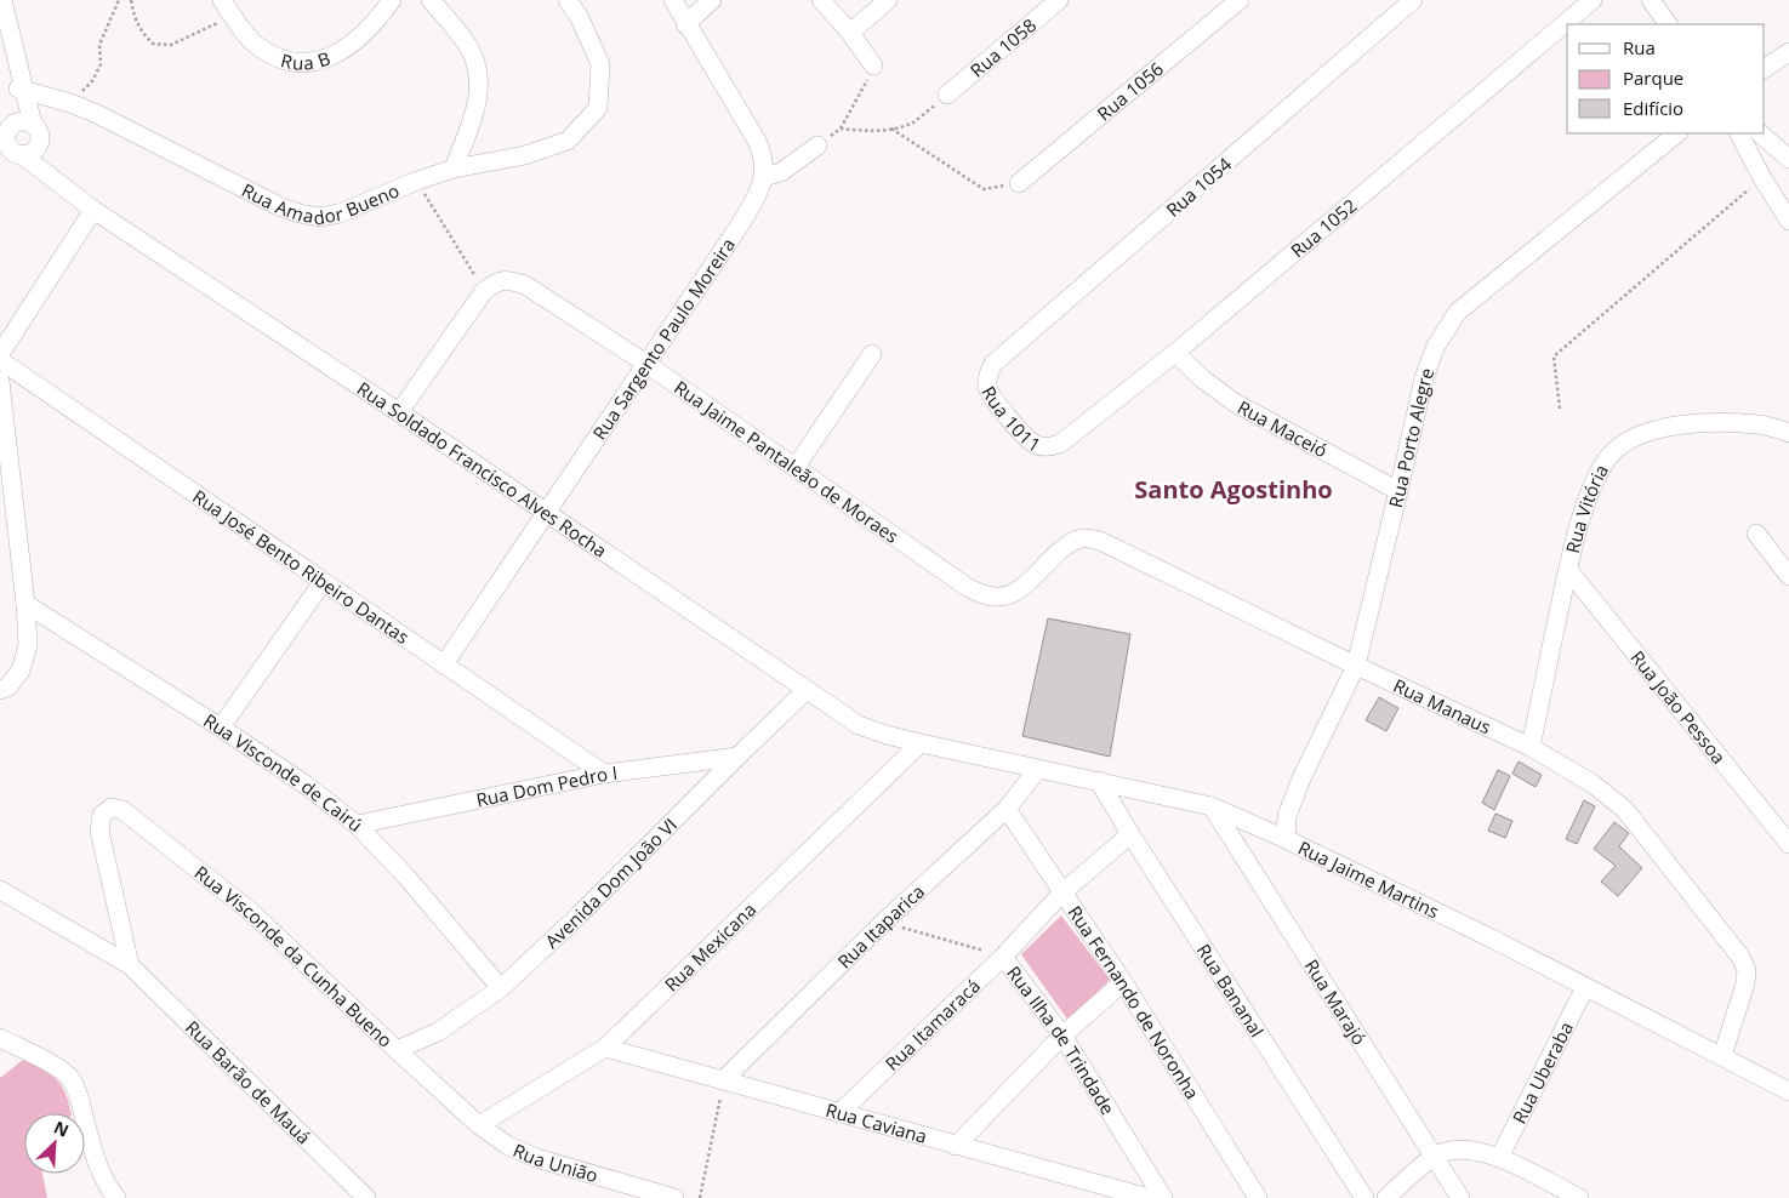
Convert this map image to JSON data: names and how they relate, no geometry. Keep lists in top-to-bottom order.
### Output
{
  "streets": {
    "street": [
      "Rua 1058",
      "Rua B",
      "Rua 1056",
      "Rua Amador Bueno",
      "Rua 1054",
      "Rua 1052",
      "Rua Sargento Paulo Moreira",
      "Rua 1011",
      "Rua Maceió",
      "Rua Porto Alegre",
      "Rua Jaime Pantaleão de Moraes",
      "Rua Soldado Francisco Alves Rocha",
      "Rua Vitória",
      "Rua José Bento Ribeiro Dantas",
      "Rua Manaus",
      "Rua João Pessoa",
      "Rua Visconde de Cairú",
      "Rua Dom Pedro I",
      "Rua Jaime Martins",
      "Avenida Dom João VI",
      "Rua Itaparica",
      "Rua Mexicana",
      "Rua Visconde da Cunha Bueno",
      "Rua Bananal",
      "Rua Fernando de Noronha",
      "Rua Marajó",
      "Rua Itamaracá",
      "Rua Ilha de Trindade",
      "Rua Uberaba",
      "Rua Barão de Mauá",
      "Rua Caviana",
      "Rua União"
    ]
  },
  "crossings": [
    ["Rua 1054", "Rua 1011"],
    ["Rua 1052", "Rua 1011"],
    ["Rua 1052", "Rua Maceió"],
    ["Rua Sargento Paulo Moreira", "Rua Jaime Pantaleão de Moraes"],
    ["Rua Sargento Paulo Moreira", "Rua Soldado Francisco Alves Rocha"],
    ["Rua Sargento Paulo Moreira", "Rua José Bento Ribeiro Dantas"],
    ["Rua Maceió", "Rua Porto Alegre"],
    ["Rua Porto Alegre", "Rua Manaus"],
    ["Rua Porto Alegre", "Rua Jaime Martins"],
    ["Rua Jaime Pantaleão de Moraes", "Rua Manaus"],
    ["Rua Soldado Francisco Alves Rocha", "Rua Jaime Martins"],
    ["Rua Soldado Francisco Alves Rocha", "Avenida Dom João VI"],
    ["Rua Soldado Francisco Alves Rocha", "Rua Mexicana"],
    ["Rua Vitória", "Rua Manaus"],
    ["Rua Vitória", "Rua João Pessoa"],
    ["Rua José Bento Ribeiro Dantas", "Rua Dom Pedro I"],
    ["Rua Manaus", "Rua Jaime Martins"],
    ["Rua Visconde de Cairú", "Rua Dom Pedro I"],
    ["Rua Visconde de Cairú", "Avenida Dom João VI"],
    ["Rua Dom Pedro I", "Avenida Dom João VI"],
    ["Rua Jaime Martins", "Rua Itaparica"],
    ["Rua Jaime Martins", "Rua Mexicana"],
    ["Rua Jaime Martins", "Rua Bananal"],
    ["Rua Jaime Martins", "Rua Marajó"],
    ["Rua Jaime Martins", "Rua Uberaba"],
    ["Avenida Dom João VI", "Rua Visconde da Cunha Bueno"],
    ["Rua Itaparica", "Rua Fernando de Noronha"],
    ["Rua Itaparica", "Rua Ilha de Trindade"],
    ["Rua Itaparica", "Rua Caviana"],
    ["Rua Mexicana", "Rua Visconde da Cunha Bueno"],
    ["Rua Mexicana", "Rua Caviana"],
    ["Rua Mexicana", "Rua União"],
    ["Rua Visconde da Cunha Bueno", "Rua Barão de Mauá"],
    ["Rua Visconde da Cunha Bueno", "Rua União"],
    ["Rua Bananal", "Rua Itamaracá"],
    ["Rua Fernando de Noronha", "Rua Itamaracá"],
    ["Rua Itamaracá", "Rua Ilha de Trindade"],
    ["Rua Itamaracá", "Rua Caviana"]
  ],
  "districts": ["Santo Agostinho"],
  "legend": ["Rua", "Parque", "Edifício"],
  "north": "top right"
}
